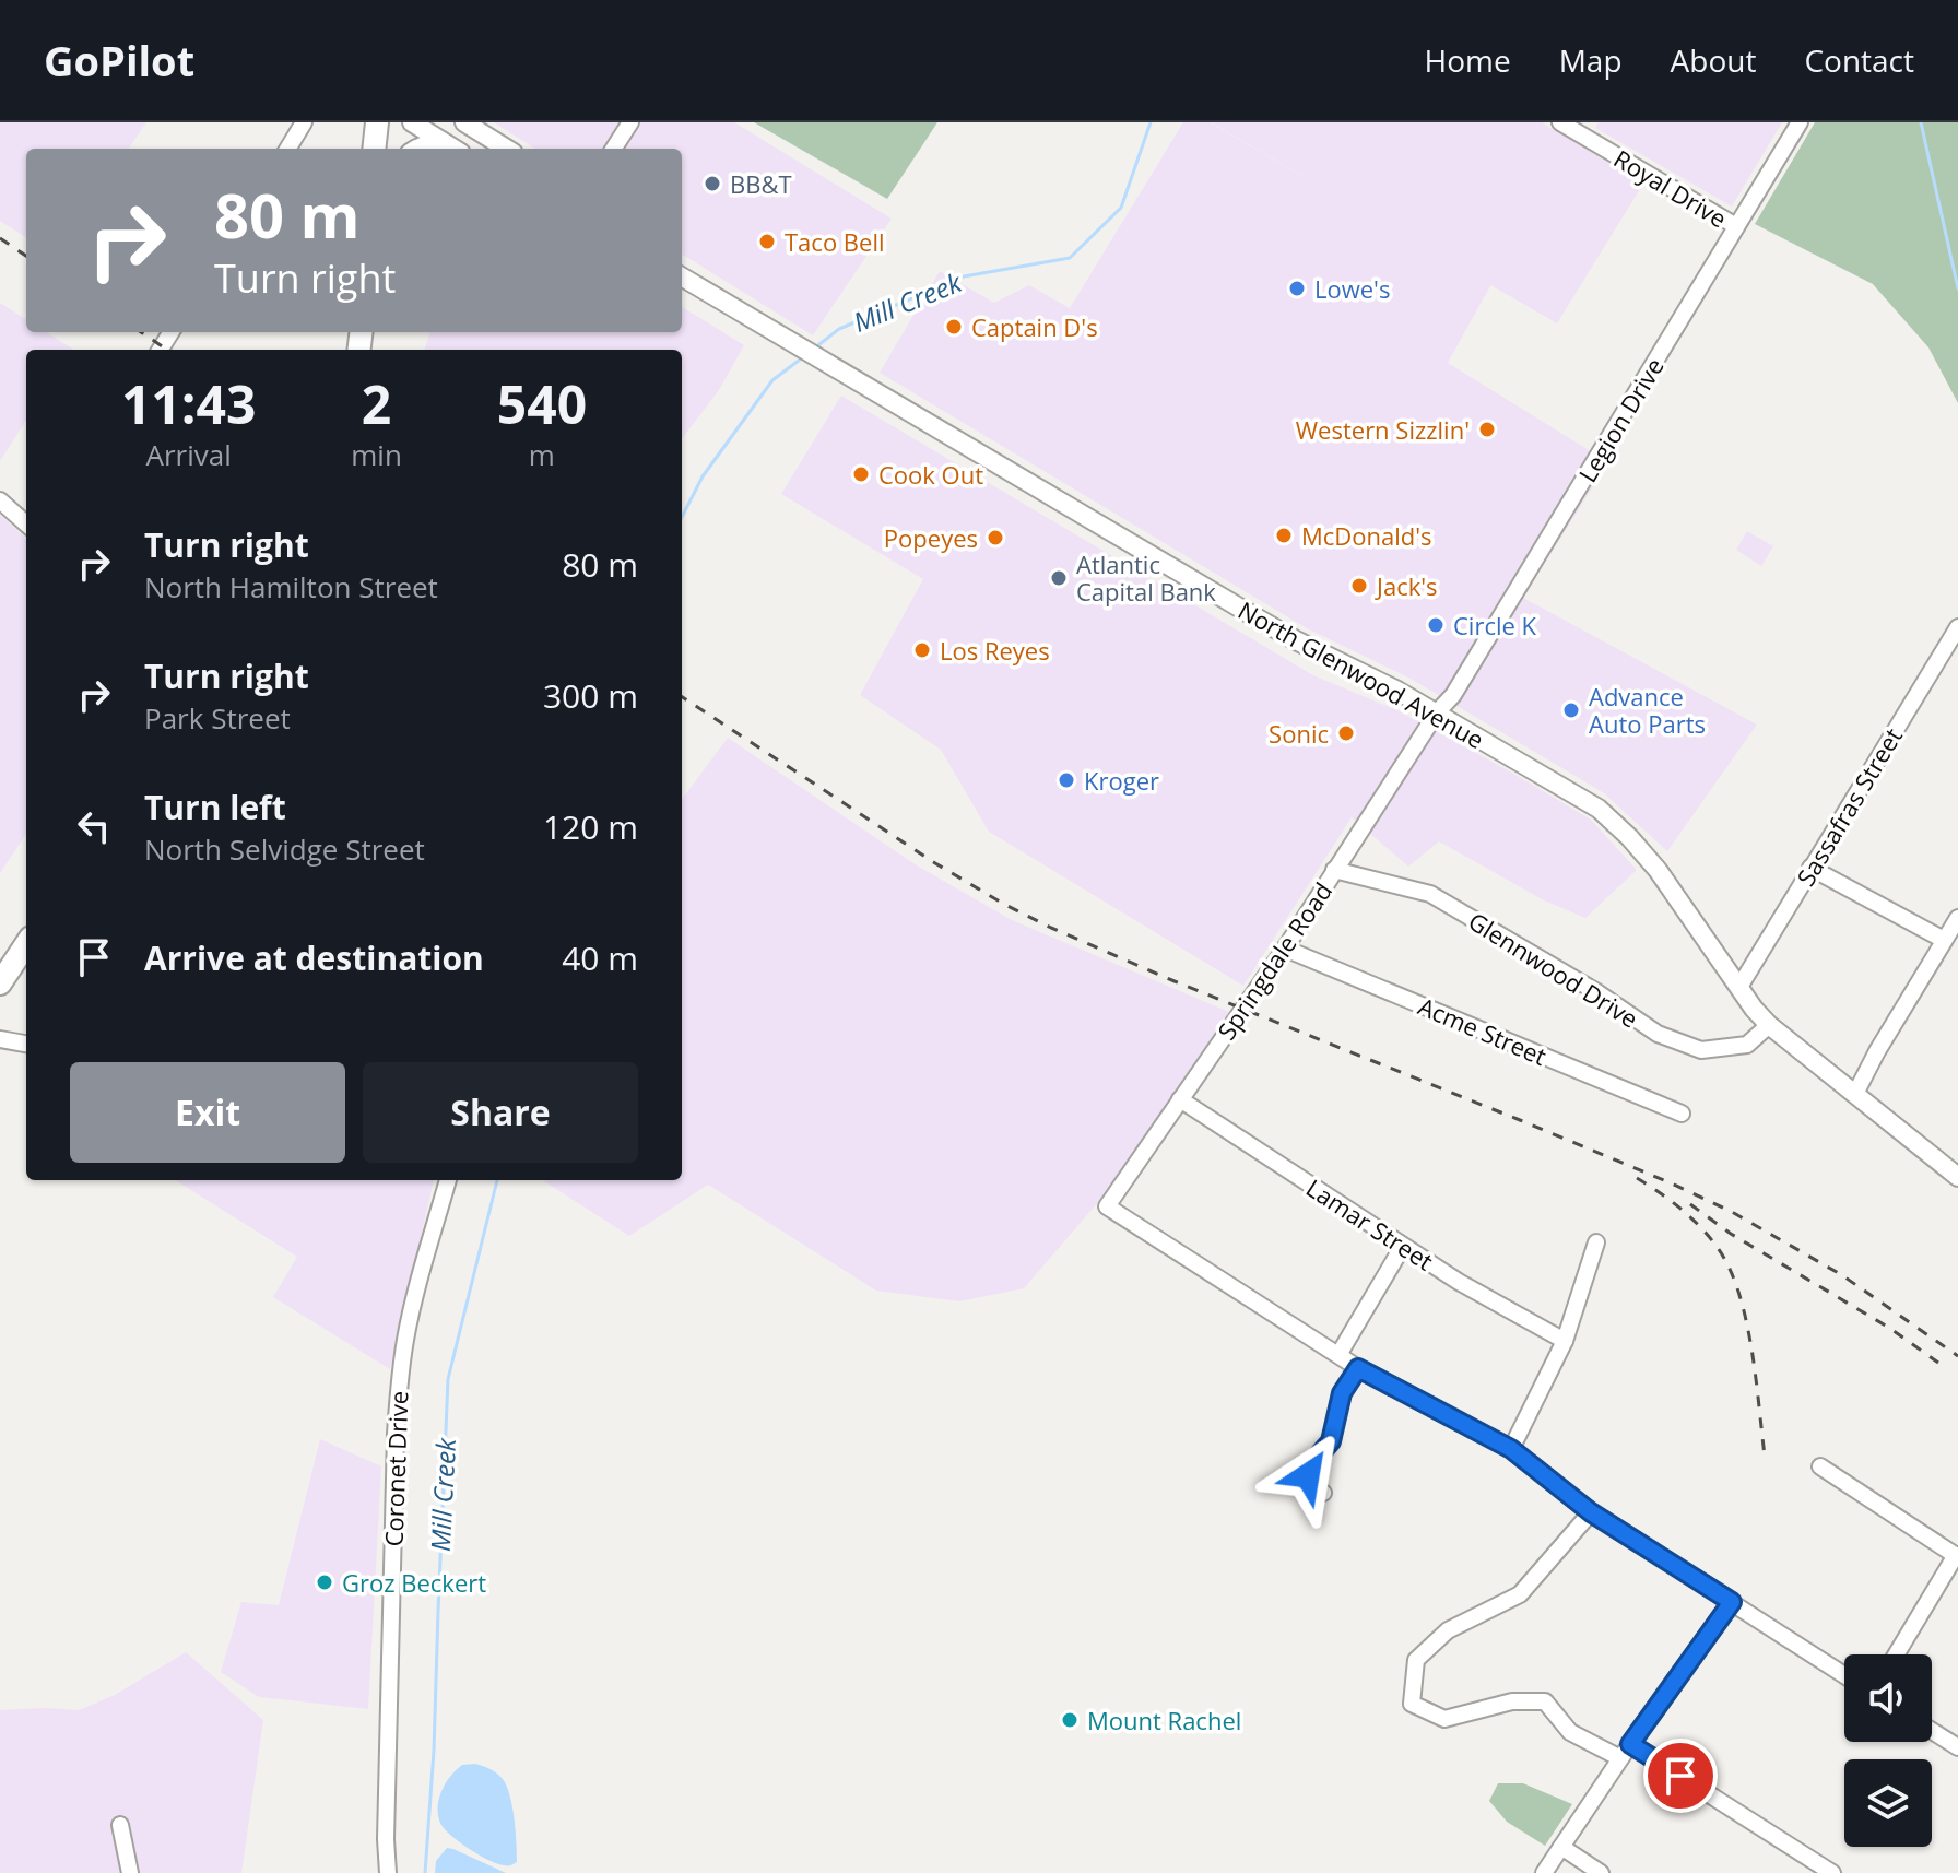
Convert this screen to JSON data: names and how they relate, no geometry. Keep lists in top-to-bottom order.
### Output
{
  "streets": {
    "main road": ["North Glenwood Avenue"],
    "street": [
      "Royal Drive",
      "Legion Drive",
      "Sassafras Street",
      "Springdale Road",
      "Glennwood Drive",
      "Acme Street",
      "Lamar Street",
      "Coronet Drive"
    ]
  },
  "crossings": [
    ["Royal Drive", "Legion Drive"],
    ["Legion Drive", "North Glenwood Avenue"],
    ["Legion Drive", "Springdale Road"],
    ["North Glenwood Avenue", "Sassafras Street"],
    ["North Glenwood Avenue", "Springdale Road"],
    ["North Glenwood Avenue", "Glennwood Drive"],
    ["Springdale Road", "Glennwood Drive"],
    ["Springdale Road", "Acme Street"],
    ["Springdale Road", "Lamar Street"]
  ],
  "water": ["Mill Creek"],
  "places": [
    "BB&T",
    "Taco Bell",
    "Lowe's",
    "Captain D's",
    "Western Sizzlin'",
    "Cook Out",
    "McDonald's",
    "Popeyes",
    "Atlantic Capital Bank",
    "Jack's",
    "Circle K",
    "Los Reyes",
    "Advance Auto Parts",
    "Sonic",
    "Kroger",
    "Groz Beckert",
    "Mount Rachel"
  ],
  "page": {
    "header": "GoPilot",
    "nav": [
      "Home",
      "Map",
      "About",
      "Contact"
    ],
    "turn": ["80 m", "Turn right"],
    "eta": [
      "11:43",
      "Arrival",
      "2",
      "min",
      "540",
      "m"
    ],
    "list": [
      {
        "name": "Turn right",
        "note": "North Hamilton Street",
        "value": "80 m"
      },
      {
        "name": "Turn right",
        "note": "Park Street",
        "value": "300 m"
      },
      {
        "name": "Turn left",
        "note": "North Selvidge Street",
        "value": "120 m"
      },
      {
        "name": "Arrive at destination",
        "value": "40 m"
      }
    ],
    "buttons": ["Exit", "Share"]
  }
}
